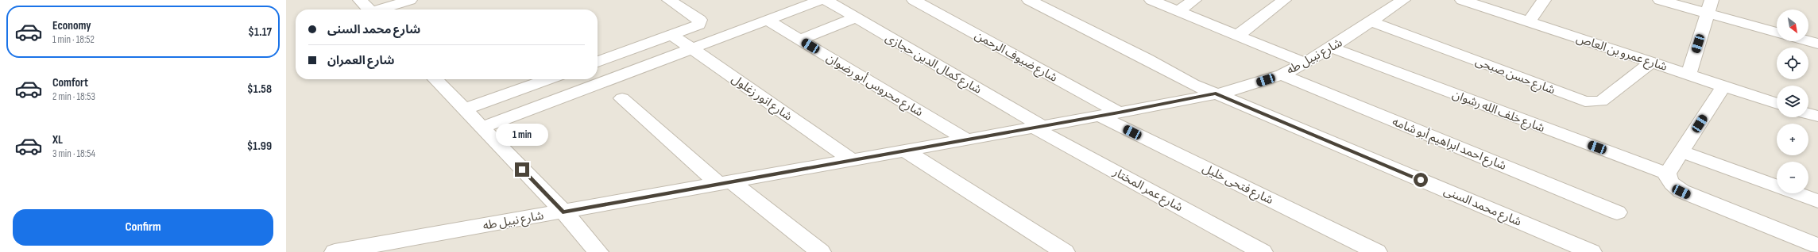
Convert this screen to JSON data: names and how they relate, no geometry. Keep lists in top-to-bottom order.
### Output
{
  "streets": {
    "street": [
      "شارع عمرو بن العاص",
      "شارع ضيوف الرحمن",
      "شارع نبيل طه",
      "شارع كمال الدين حجازى",
      "شارع حسن صبحى",
      "شارع محروس أبو رضوان",
      "شارع انور زغلول",
      "شارع خلف الله رشوان",
      "شارع احمد ابراهيم أبو شامه",
      "شارع فتحى خليل",
      "شارع عمر المختار",
      "شارع محمد السنى"
    ]
  },
  "crossings": [
    ["شارع عمرو بن العاص", "شارع حسن صبحى"],
    ["شارع ضيوف الرحمن", "شارع نبيل طه"],
    ["شارع نبيل طه", "شارع كمال الدين حجازى"],
    ["شارع نبيل طه", "شارع حسن صبحى"],
    ["شارع نبيل طه", "شارع محروس أبو رضوان"],
    ["شارع نبيل طه", "شارع انور زغلول"],
    ["شارع نبيل طه", "شارع خلف الله رشوان"],
    ["شارع نبيل طه", "شارع احمد ابراهيم أبو شامه"],
    ["شارع نبيل طه", "شارع فتحى خليل"],
    ["شارع نبيل طه", "شارع عمر المختار"],
    ["شارع نبيل طه", "شارع محمد السنى"],
    ["شارع كمال الدين حجازى", "شارع عمر المختار"]
  ],
  "north": "bottom right",
  "page": {
    "list": [
      {
        "name": "Economy",
        "note": "1 min · 18:52",
        "value": "$1.17"
      },
      {
        "name": "Comfort",
        "note": "2 min · 18:53",
        "value": "$1.58"
      },
      {
        "name": "XL",
        "note": "3 min · 18:54",
        "value": "$1.99"
      }
    ],
    "map_buttons": ["+", "−"],
    "banner": ["شارع محمد السنى", "شارع العمران"],
    "bubble": "1 min",
    "buttons": "Confirm"
  }
}
